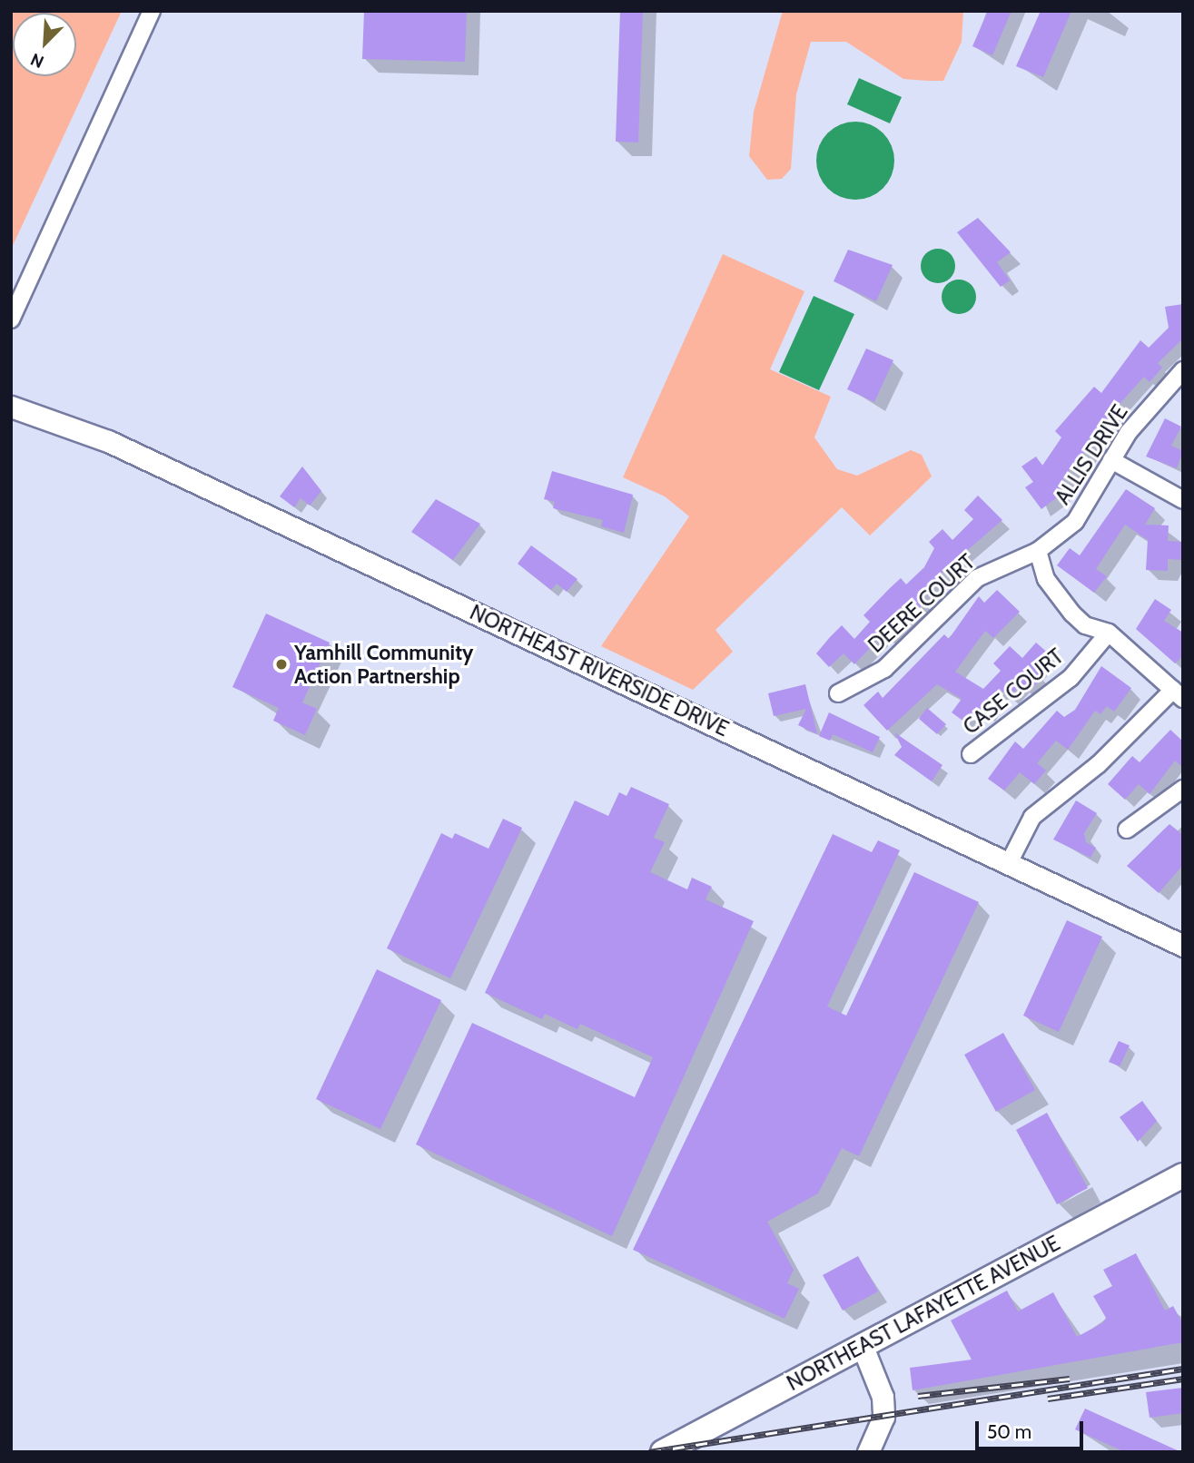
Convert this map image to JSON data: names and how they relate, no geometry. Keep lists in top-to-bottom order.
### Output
{
  "streets": {
    "main road": ["NORTHEAST LAFAYETTE AVENUE"],
    "street": [
      "ALLIS DRIVE",
      "DEERE COURT",
      "NORTHEAST RIVERSIDE DRIVE",
      "CASE COURT"
    ]
  },
  "crossings": [
    ["ALLIS DRIVE", "DEERE COURT"]
  ],
  "places": ["Yamhill Community Action Partnership"],
  "scale_bar": "50 m",
  "north": "bottom left"
}
